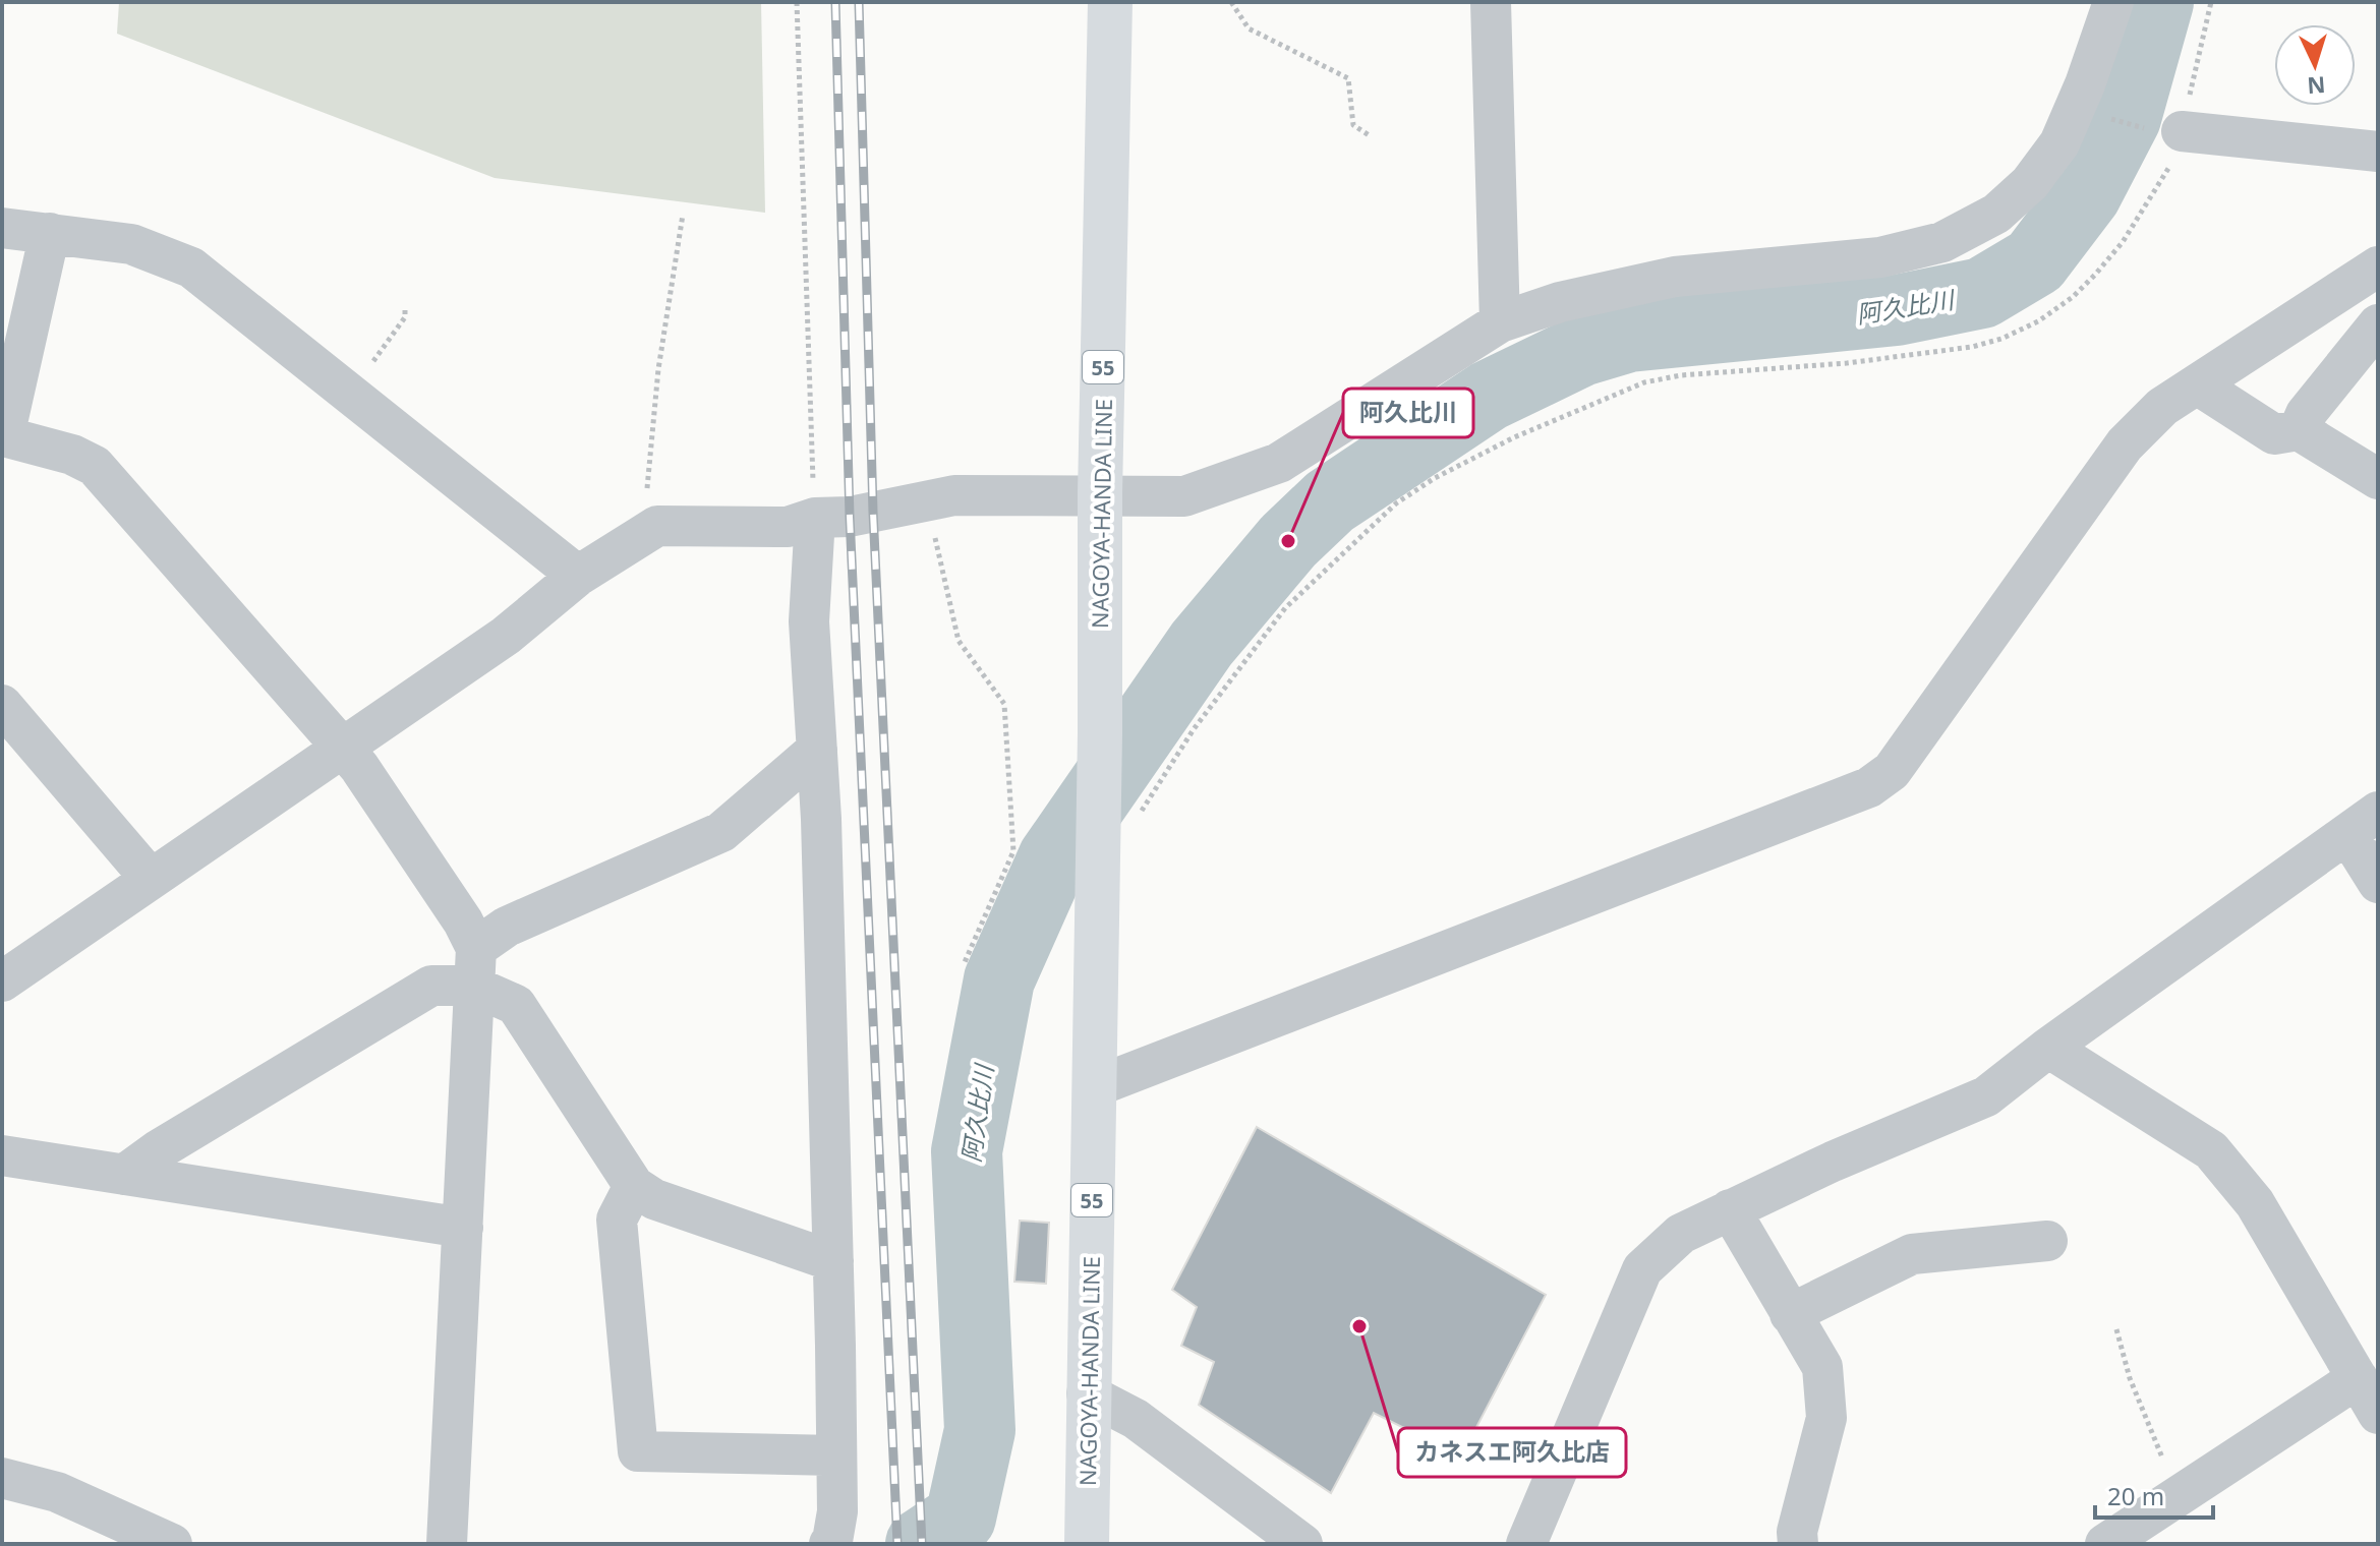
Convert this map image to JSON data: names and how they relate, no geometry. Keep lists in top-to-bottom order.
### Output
{
  "streets": {
    "main road": ["55", "NAGOYA-HANDA LINE"]
  },
  "water": ["阿久比川"],
  "places": ["阿久比川", "カネスエ阿久比店"],
  "scale_bar": "20 m",
  "north": "bottom"
}
